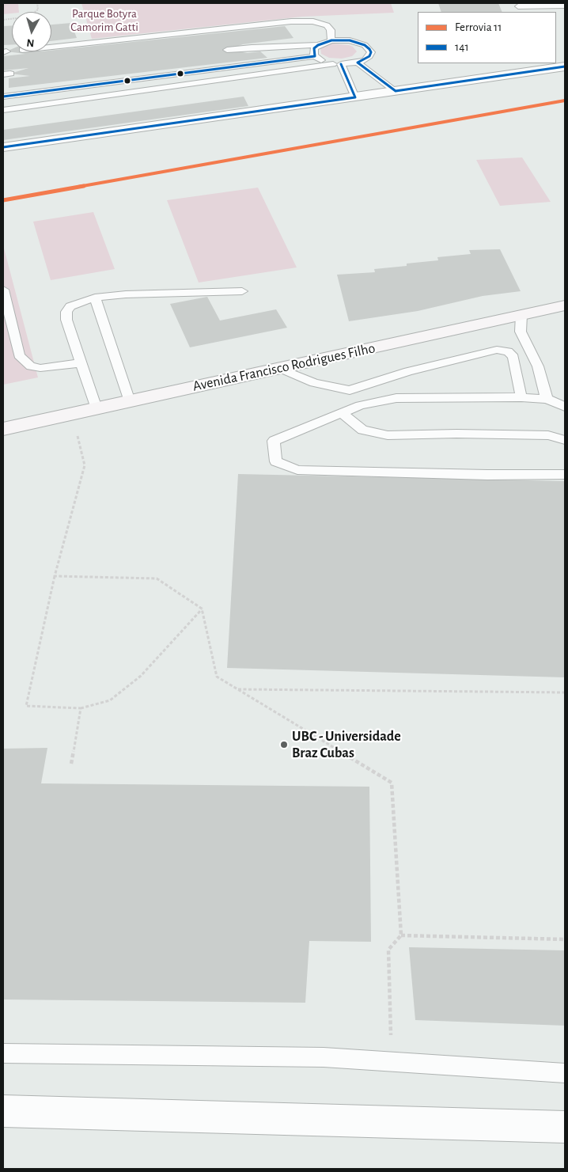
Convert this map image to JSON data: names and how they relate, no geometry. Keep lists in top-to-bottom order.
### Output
{
  "streets": {
    "main road": ["Avenida Francisco Rodrigues Filho"]
  },
  "parks": ["Parque Botyra Camorim Gatti"],
  "places": ["UBC - Universidade Braz Cubas"],
  "lines": ["transit line 141", "rail line 11"],
  "legend": ["Ferrovia 11", "141"],
  "north": "bottom"
}
